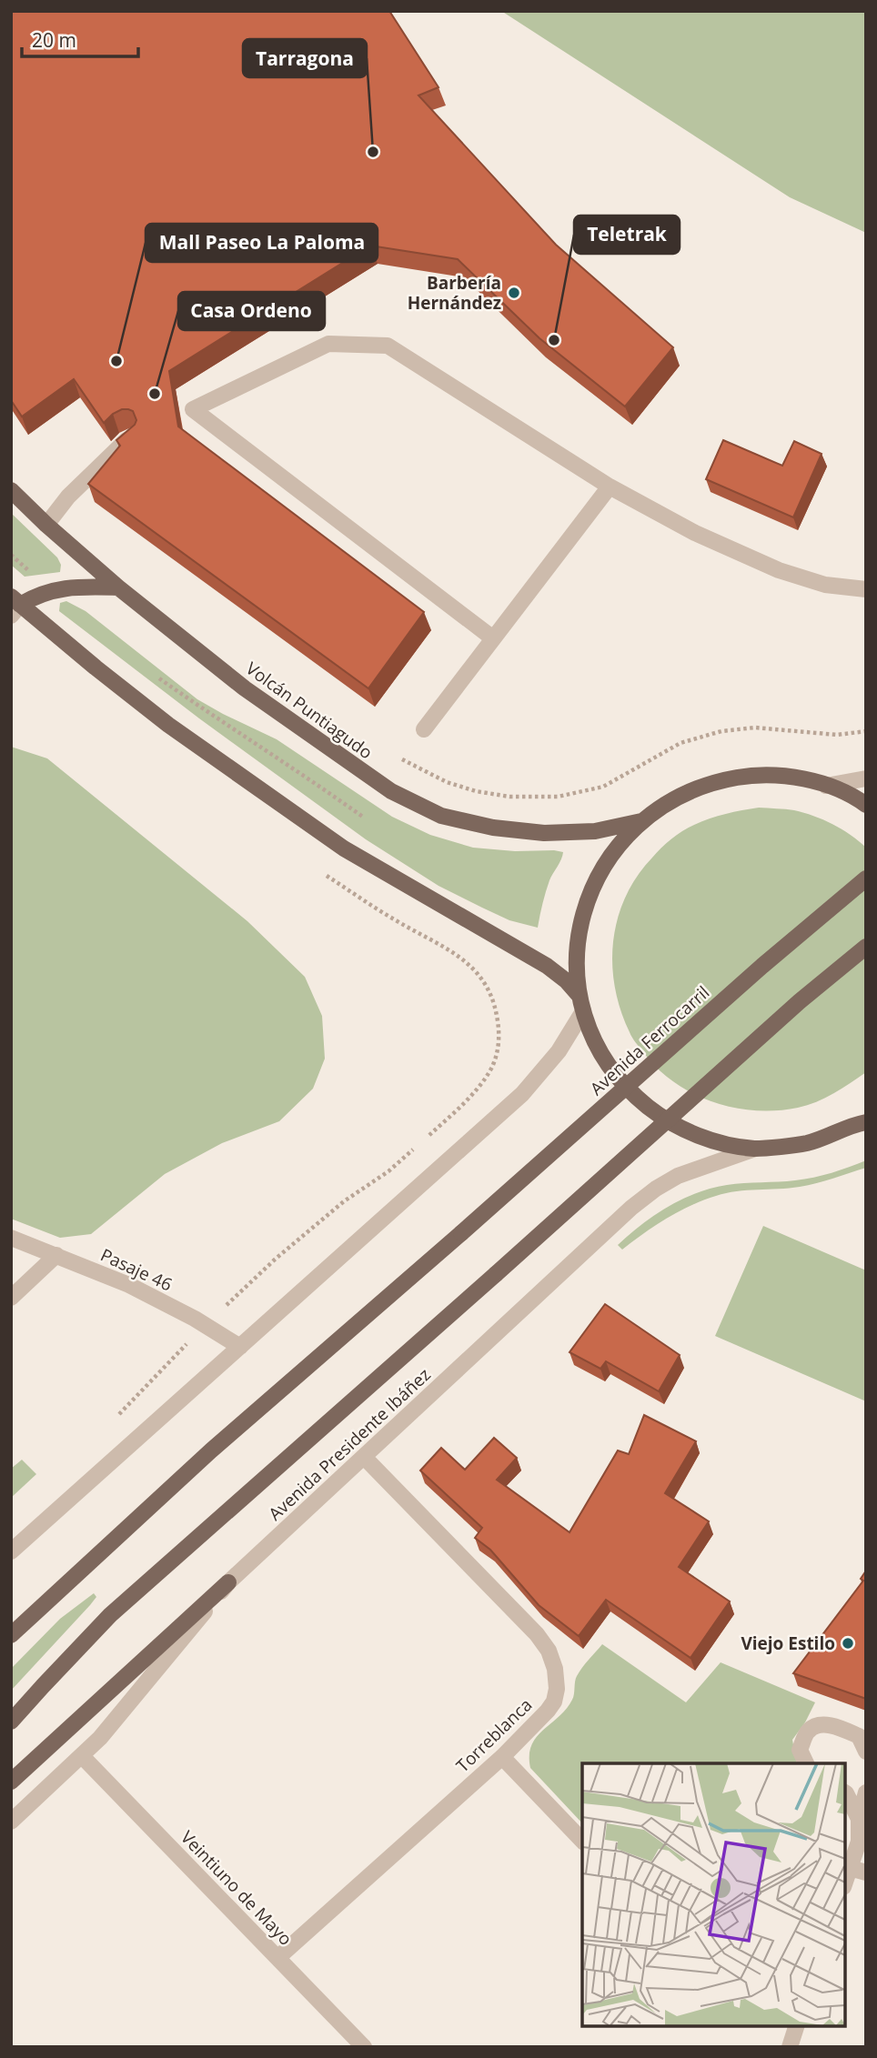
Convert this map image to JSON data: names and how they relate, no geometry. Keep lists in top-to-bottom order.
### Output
{
  "streets": {
    "main road": ["Volcán Puntiagudo", "Avenida Ferrocarril", "Avenida Presidente Ibáñez"],
    "street": ["Pasaje 46", "Torreblanca", "Veintiuno de Mayo"]
  },
  "crossings": [
    ["Volcán Puntiagudo", "Avenida Presidente Ibáñez"],
    ["Avenida Presidente Ibáñez", "Torreblanca"],
    ["Avenida Presidente Ibáñez", "Veintiuno de Mayo"],
    ["Torreblanca", "Veintiuno de Mayo"]
  ],
  "places": [
    "Tarragona",
    "Barbería Hernández",
    "Teletrak",
    "Mall Paseo La Paloma",
    "Casa Ordeno",
    "Viejo Estilo"
  ],
  "scale_bar": "20 m"
}
